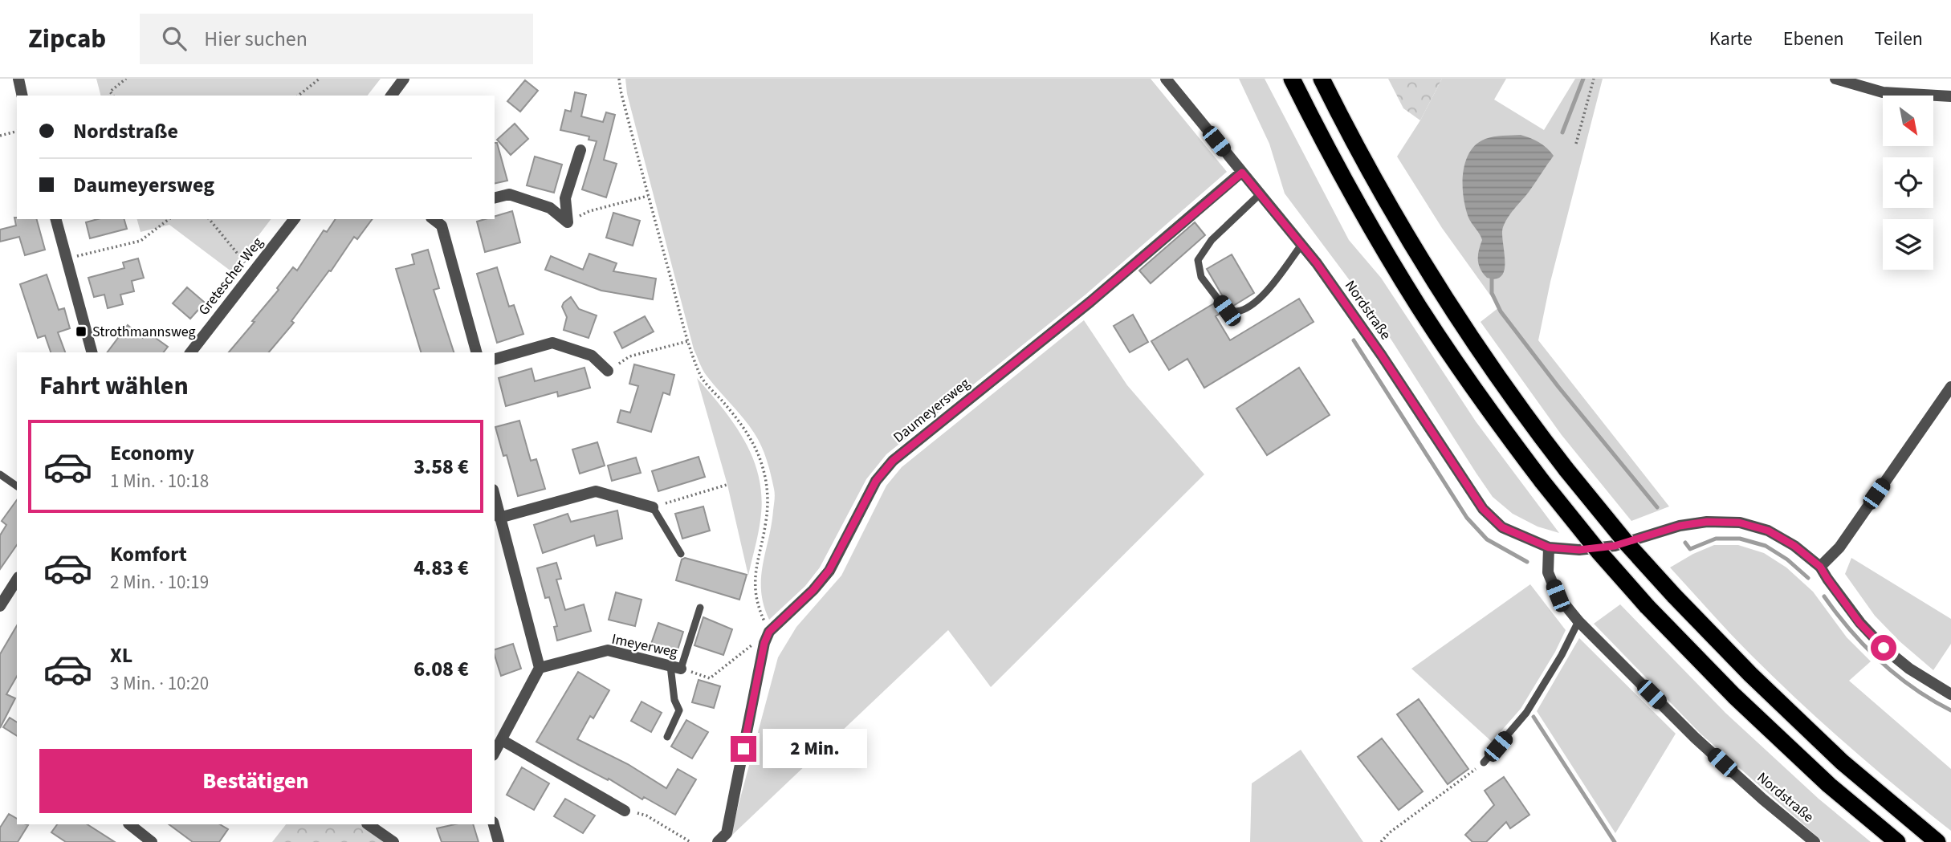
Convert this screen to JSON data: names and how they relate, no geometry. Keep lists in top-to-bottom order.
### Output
{
  "streets": {
    "street": [
      "Gretescher Weg",
      "Nordstraße",
      "Daumeyersweg",
      "Imeyerweg"
    ]
  },
  "crossings": [
    ["Nordstraße", "Daumeyersweg"]
  ],
  "places": {
    "transit": ["Strothmannsweg"]
  },
  "north": "bottom right",
  "page": {
    "header": "Zipcab",
    "search": "Hier suchen",
    "nav": ["Karte", "Ebenen", "Teilen"],
    "banner": ["Nordstraße", "Daumeyersweg"],
    "heading": "Fahrt wählen",
    "list": [
      {
        "name": "Economy",
        "note": "1 Min. · 10:18",
        "value": "3.58 €"
      },
      {
        "name": "Komfort",
        "note": "2 Min. · 10:19",
        "value": "4.83 €"
      },
      {
        "name": "XL",
        "note": "3 Min. · 10:20",
        "value": "6.08 €"
      }
    ],
    "bubble": "2 Min.",
    "buttons": "Bestätigen"
  }
}
